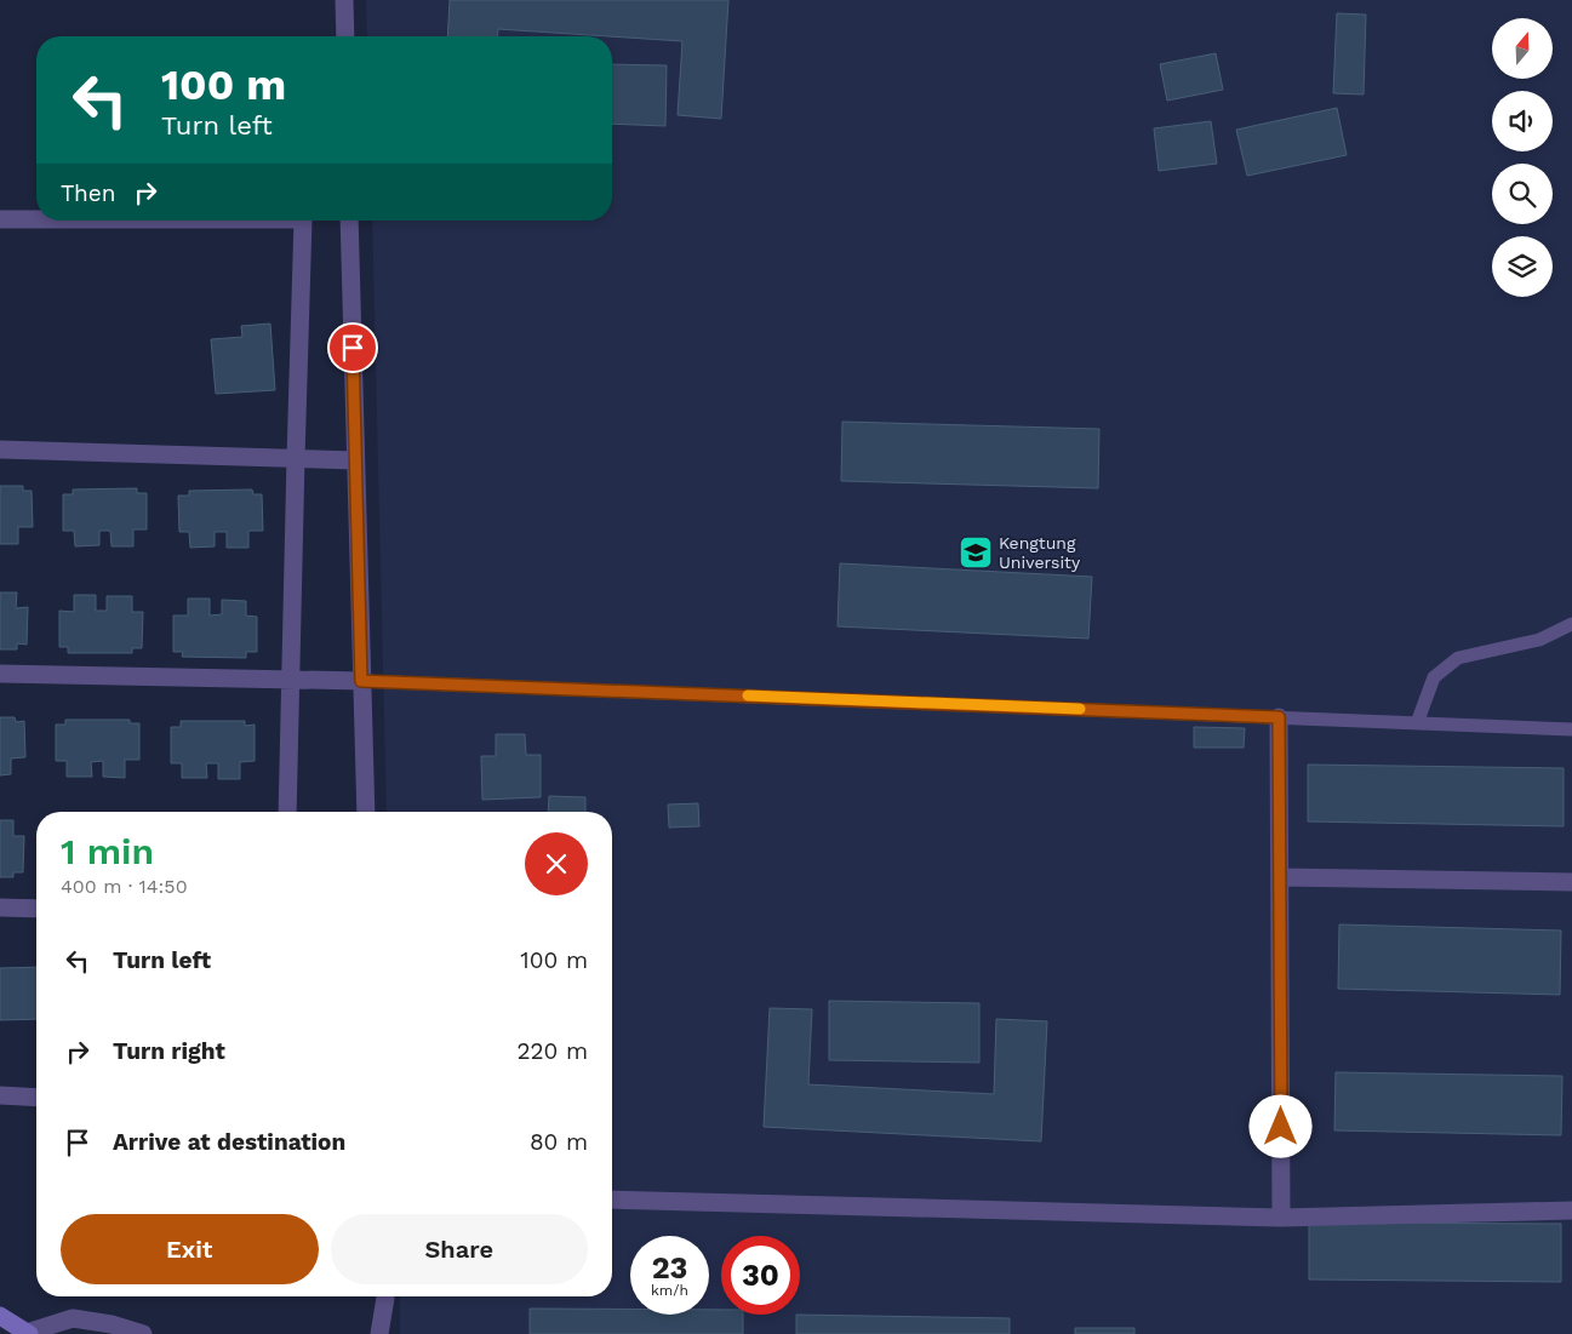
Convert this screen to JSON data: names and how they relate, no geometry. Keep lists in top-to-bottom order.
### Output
{
  "places": {
    "school or university": ["Kengtung University"]
  },
  "north": "top",
  "page": {
    "turn": ["100 m", "Turn left"],
    "then": "Then",
    "heading": ["1 min", "400 m · 14:50"],
    "list": [
      {
        "name": "Turn left",
        "value": "100 m"
      },
      {
        "name": "Turn right",
        "value": "220 m"
      },
      {
        "name": "Arrive at destination",
        "value": "80 m"
      }
    ],
    "buttons": ["Exit", "Share"],
    "speed": "23 km/h",
    "limit": "30"
  }
}
